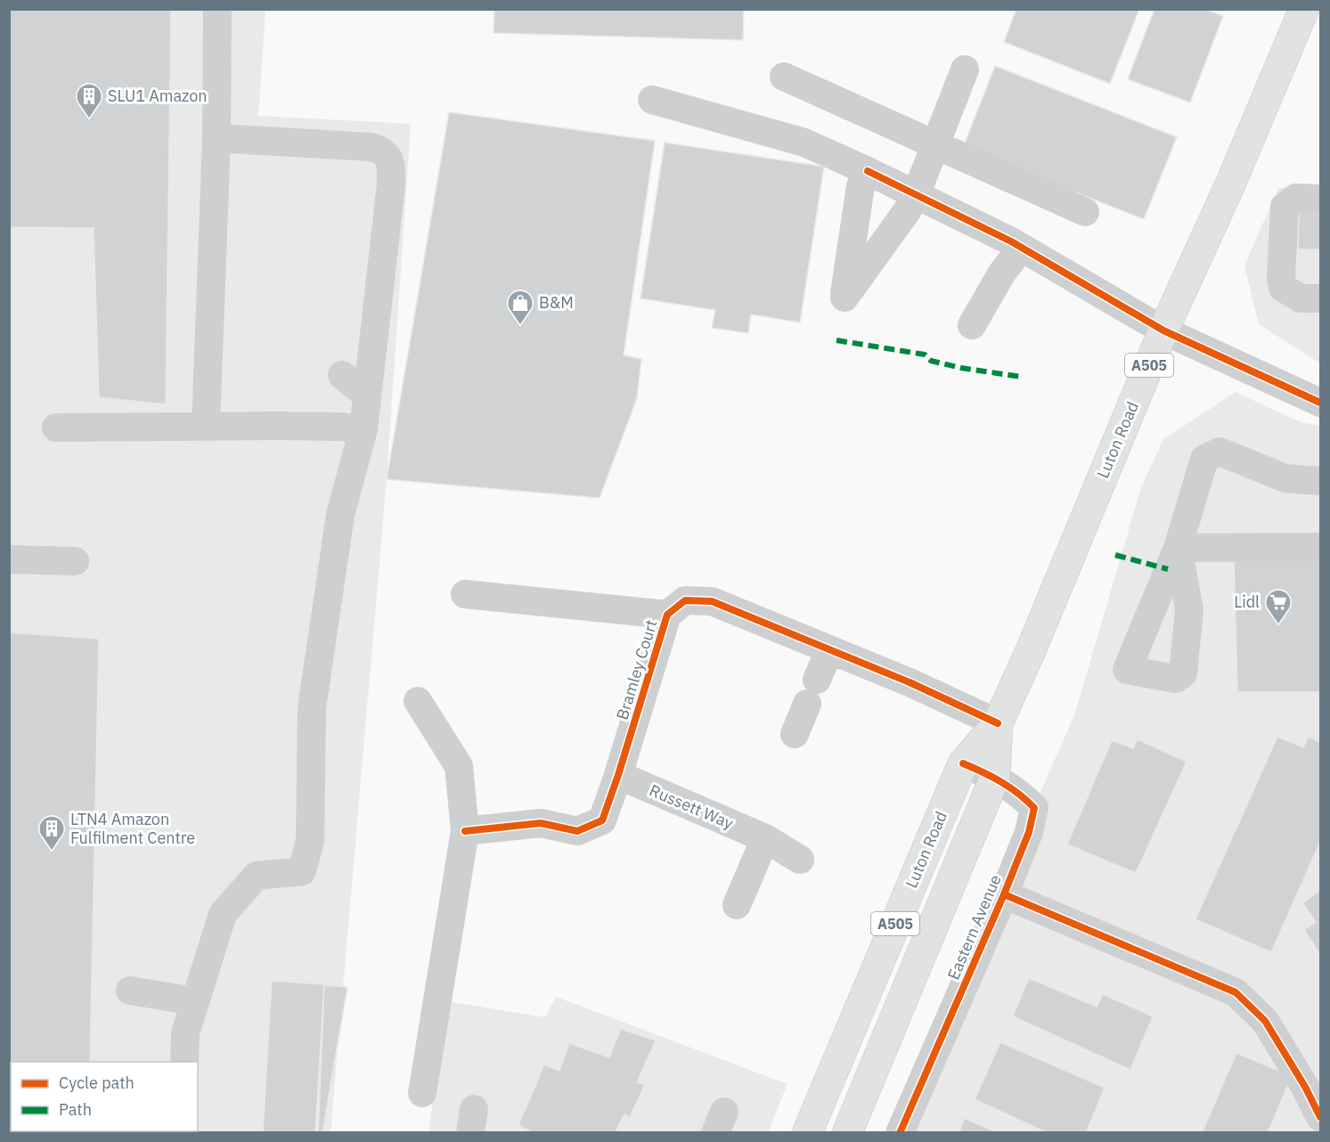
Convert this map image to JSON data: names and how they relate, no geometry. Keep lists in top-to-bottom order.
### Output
{
  "streets": {
    "main road": ["A505", "Luton Road"],
    "street": ["Bramley Court", "Russett Way", "Eastern Avenue"]
  },
  "crossings": [
    ["Luton Road", "Bramley Court"],
    ["Luton Road", "Eastern Avenue"],
    ["Bramley Court", "Russett Way"]
  ],
  "places": {
    "building": ["SLU1 Amazon", "LTN4 Amazon Fulfilment Centre"],
    "shop": ["B&M"],
    "supermarket": ["Lidl"]
  },
  "legend": ["Cycle path", "Path"]
}
